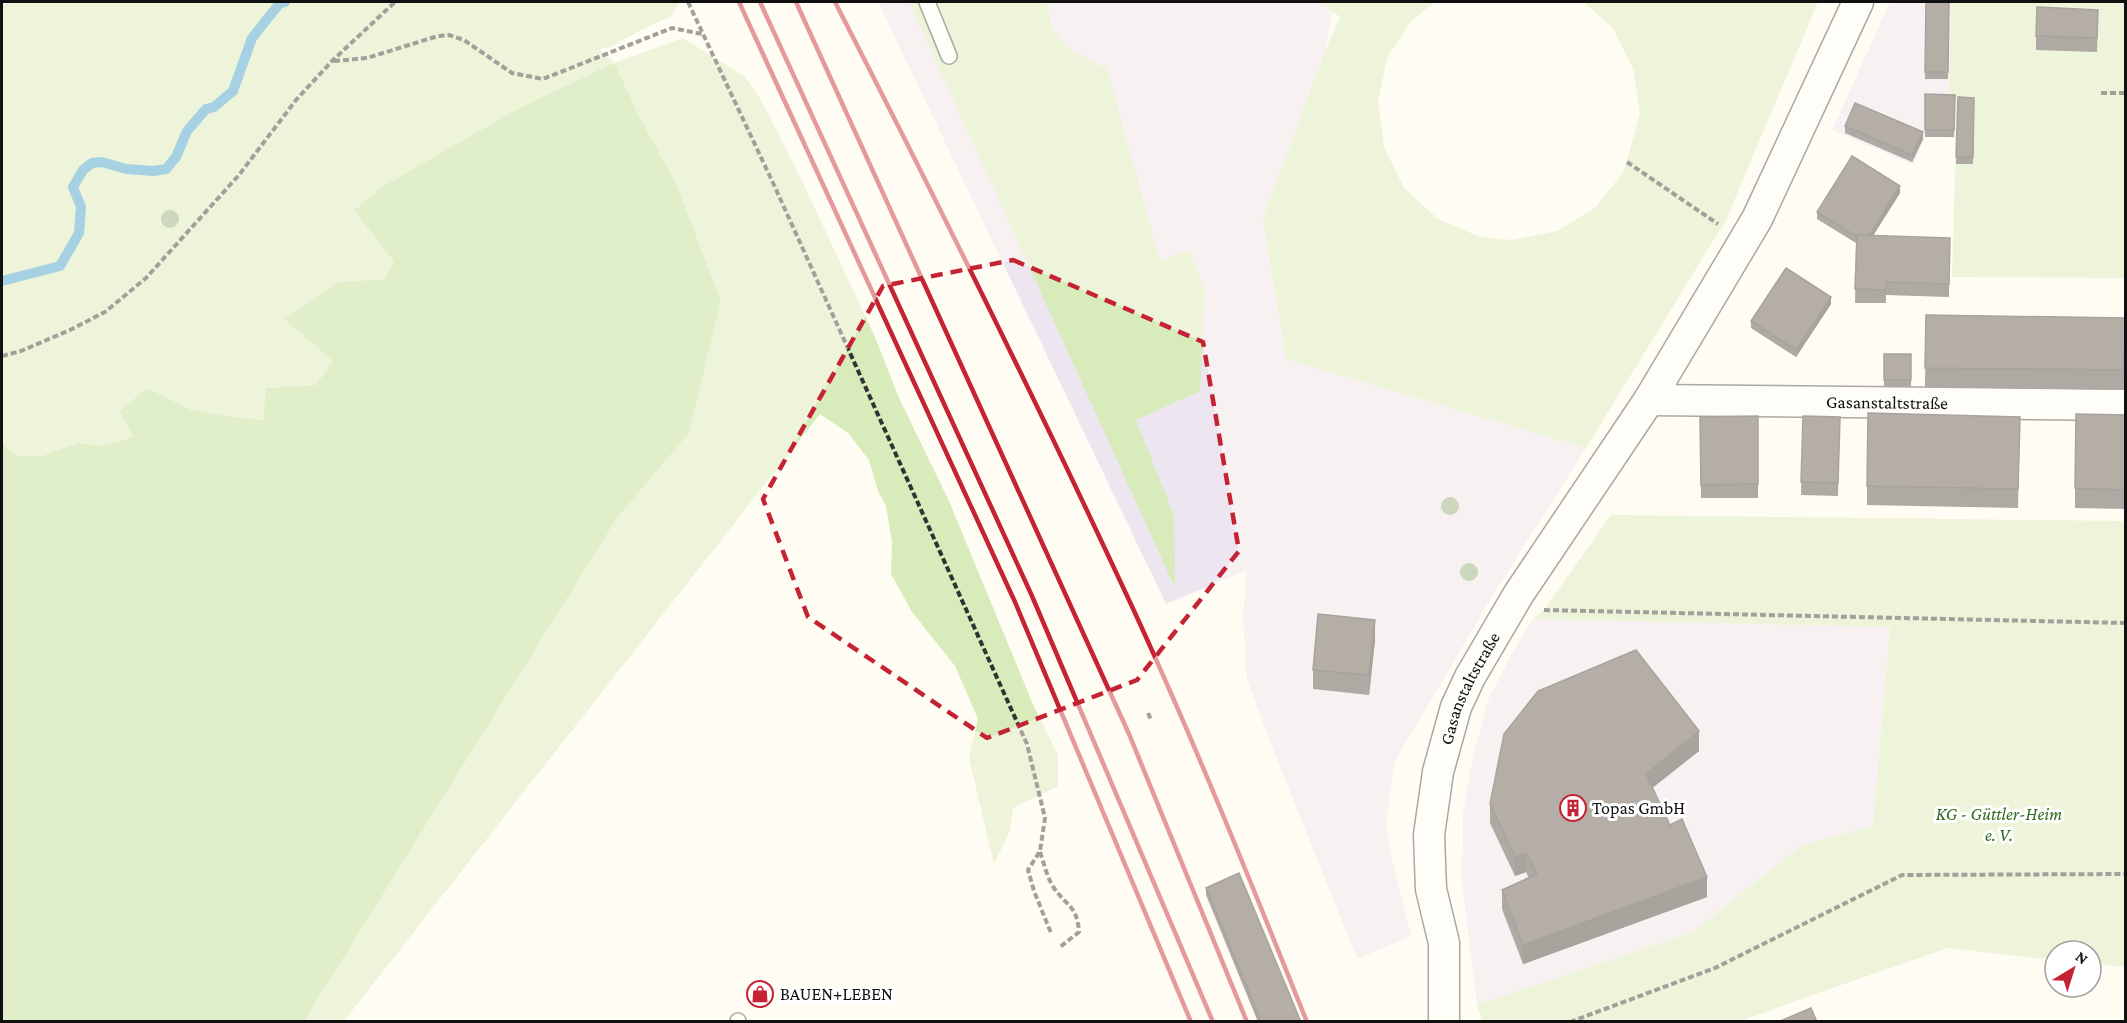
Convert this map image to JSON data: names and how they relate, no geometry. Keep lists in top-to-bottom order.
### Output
{
  "streets": {
    "street": ["Gasanstaltstraße"]
  },
  "parks": ["KG - Güttler-Heim e. V."],
  "places": {
    "building": ["Topas GmbH"],
    "shop": ["BAUEN+LEBEN"]
  },
  "north": "top right"
}
